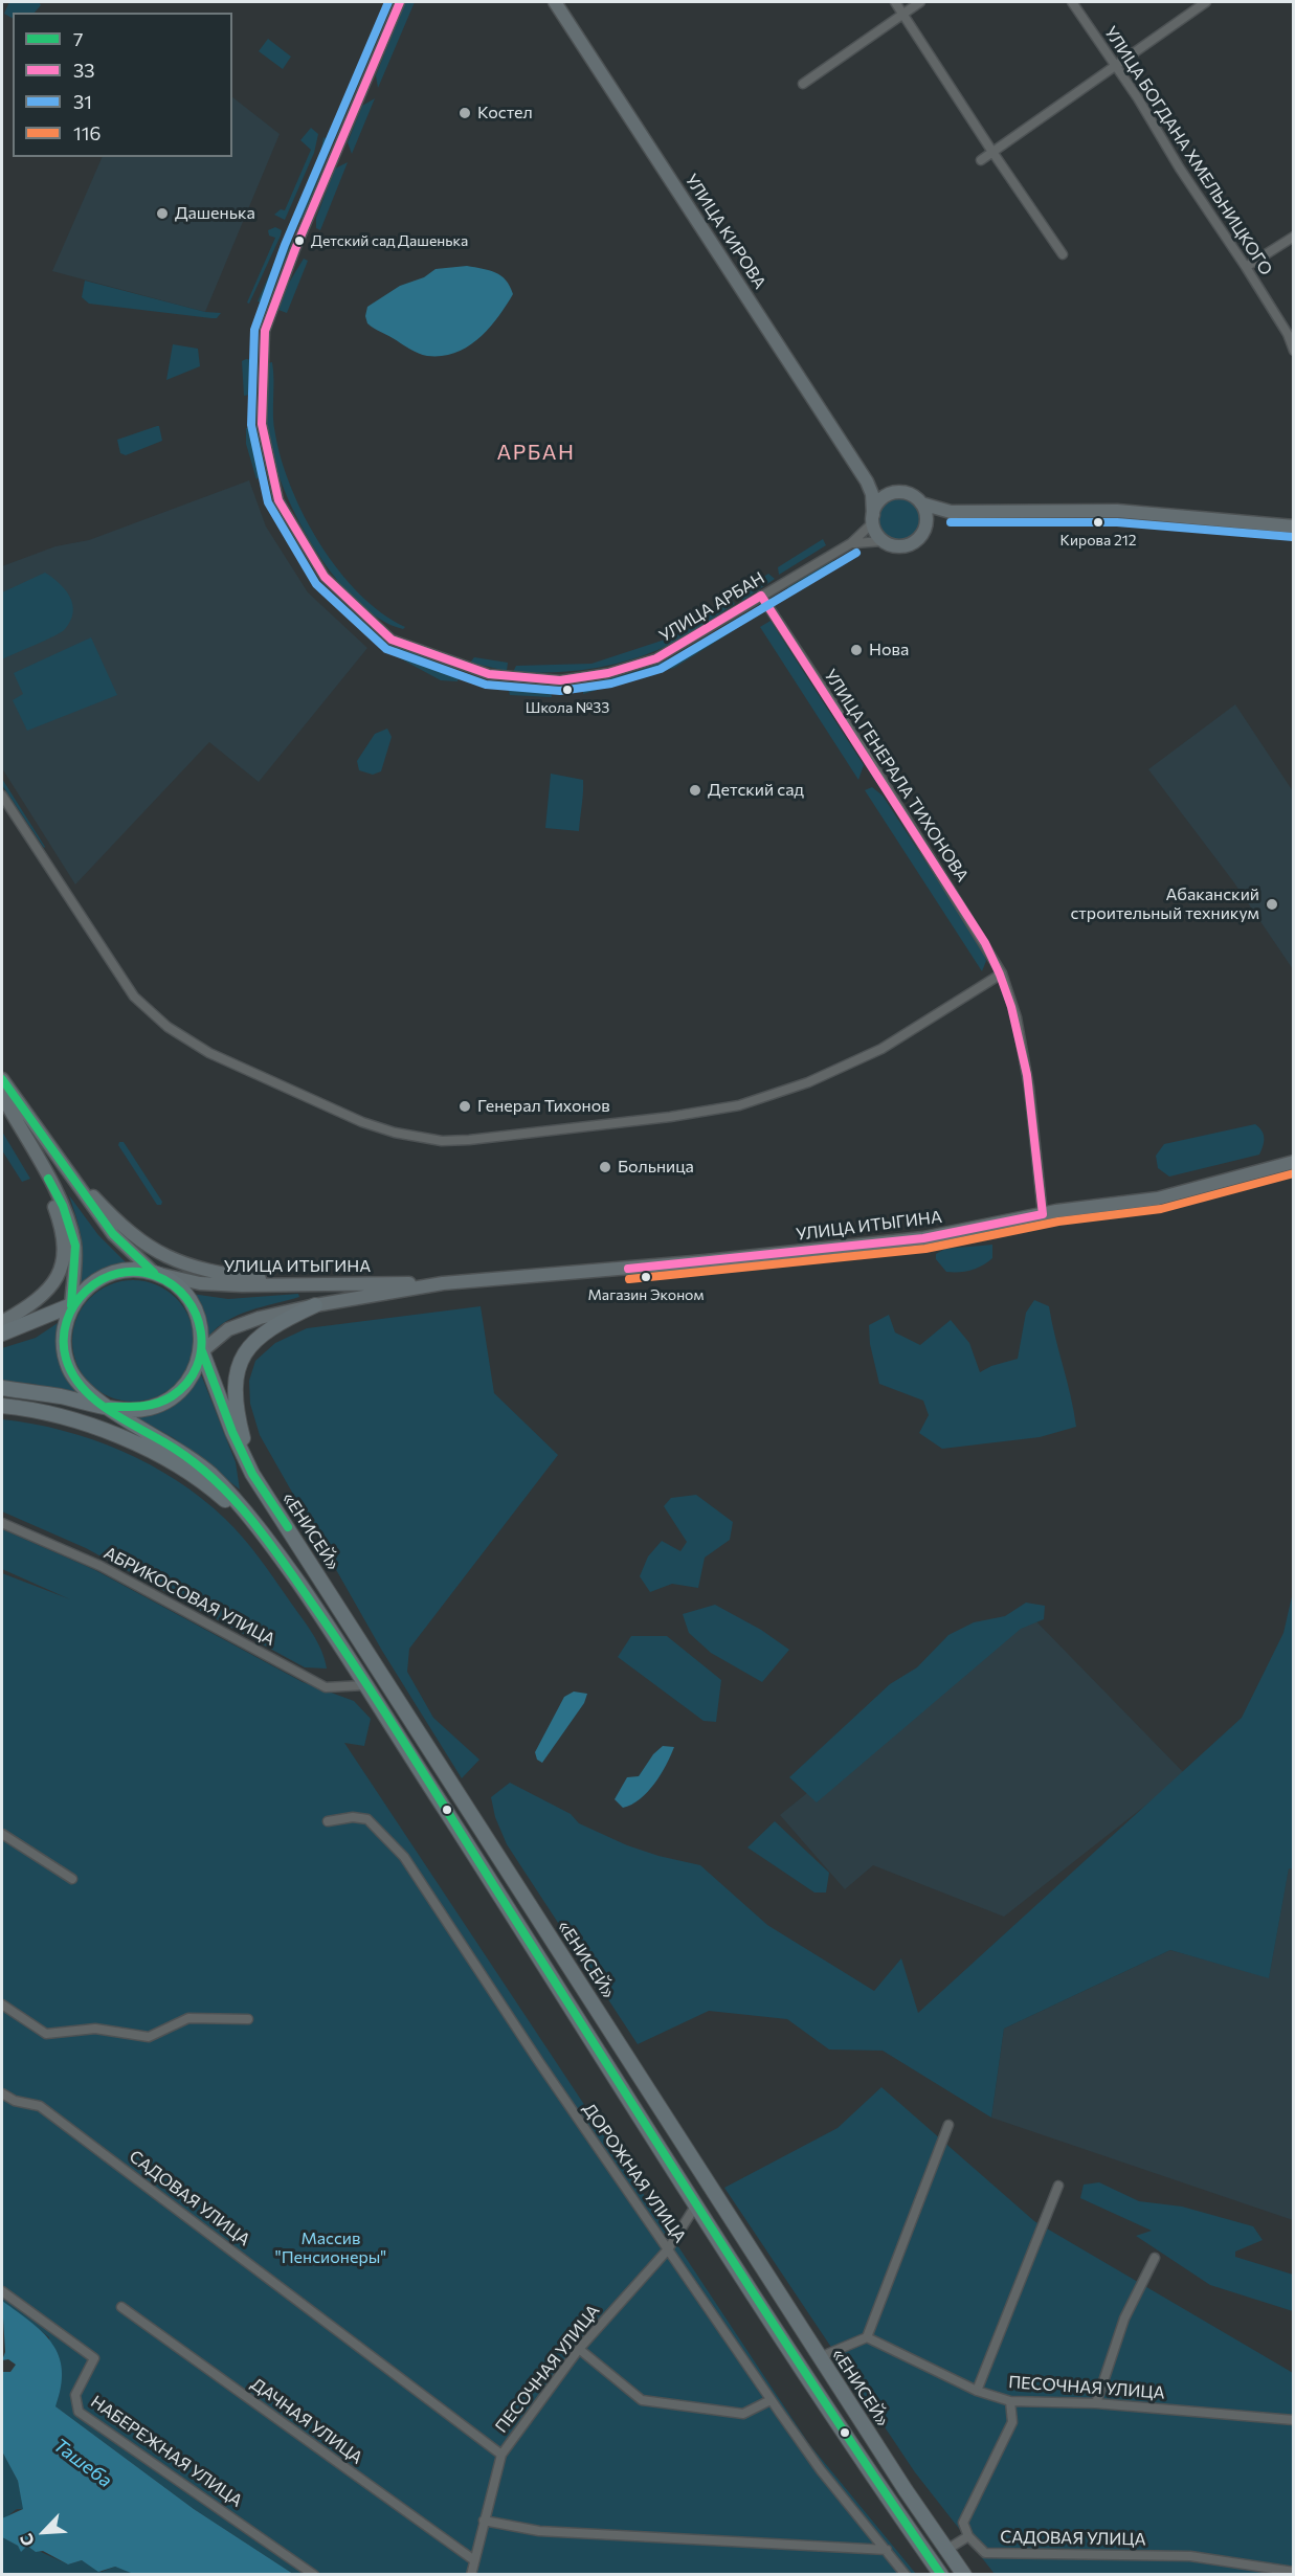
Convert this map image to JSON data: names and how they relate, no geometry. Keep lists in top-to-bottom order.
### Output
{
  "streets": {
    "highway": ["«ЕНИСЕЙ»"],
    "main road": ["УЛИЦА КИРОВА", "УЛИЦА ИТЫГИНА"],
    "street": [
      "УЛИЦА БОГДАНА ХМЕЛЬНИЦКОГО",
      "УЛИЦА АРБАН",
      "УЛИЦА ГЕНЕРАЛА ТИХОНОВА",
      "АБРИКОСОВАЯ УЛИЦА",
      "ДОРОЖНАЯ УЛИЦА",
      "САДОВАЯ УЛИЦА",
      "ПЕСОЧНАЯ УЛИЦА",
      "ДАЧНАЯ УЛИЦА",
      "НАБЕРЕЖНАЯ УЛИЦА"
    ]
  },
  "crossings": [
    ["УЛИЦА АРБАН", "УЛИЦА ГЕНЕРАЛА ТИХОНОВА"],
    ["УЛИЦА ГЕНЕРАЛА ТИХОНОВА", "УЛИЦА ИТЫГИНА"],
    ["УЛИЦА ИТЫГИНА", "«ЕНИСЕЙ»"],
    ["ДОРОЖНАЯ УЛИЦА", "ПЕСОЧНАЯ УЛИЦА"],
    ["САДОВАЯ УЛИЦА", "ПЕСОЧНАЯ УЛИЦА"],
    ["ПЕСОЧНАЯ УЛИЦА", "ДАЧНАЯ УЛИЦА"]
  ],
  "districts": ["АРБАН"],
  "water": ["Ташеба"],
  "parks": ["Массив \"Пенсионеры\""],
  "places": [
    "Костел",
    "Дашенька",
    "Детский сад Дашенька",
    "Кирова 212",
    "Нова",
    "Школа №33",
    "Детский сад",
    "Абаканский строительный техникум",
    "Генерал Тихонов",
    "Больница",
    "Магазин Эконом"
  ],
  "lines": [
    "transit line 33",
    "transit line 31",
    "transit line 7",
    "transit line 116"
  ],
  "legend": [
    "7",
    "33",
    "31",
    "116"
  ],
  "north": "bottom left"
}
